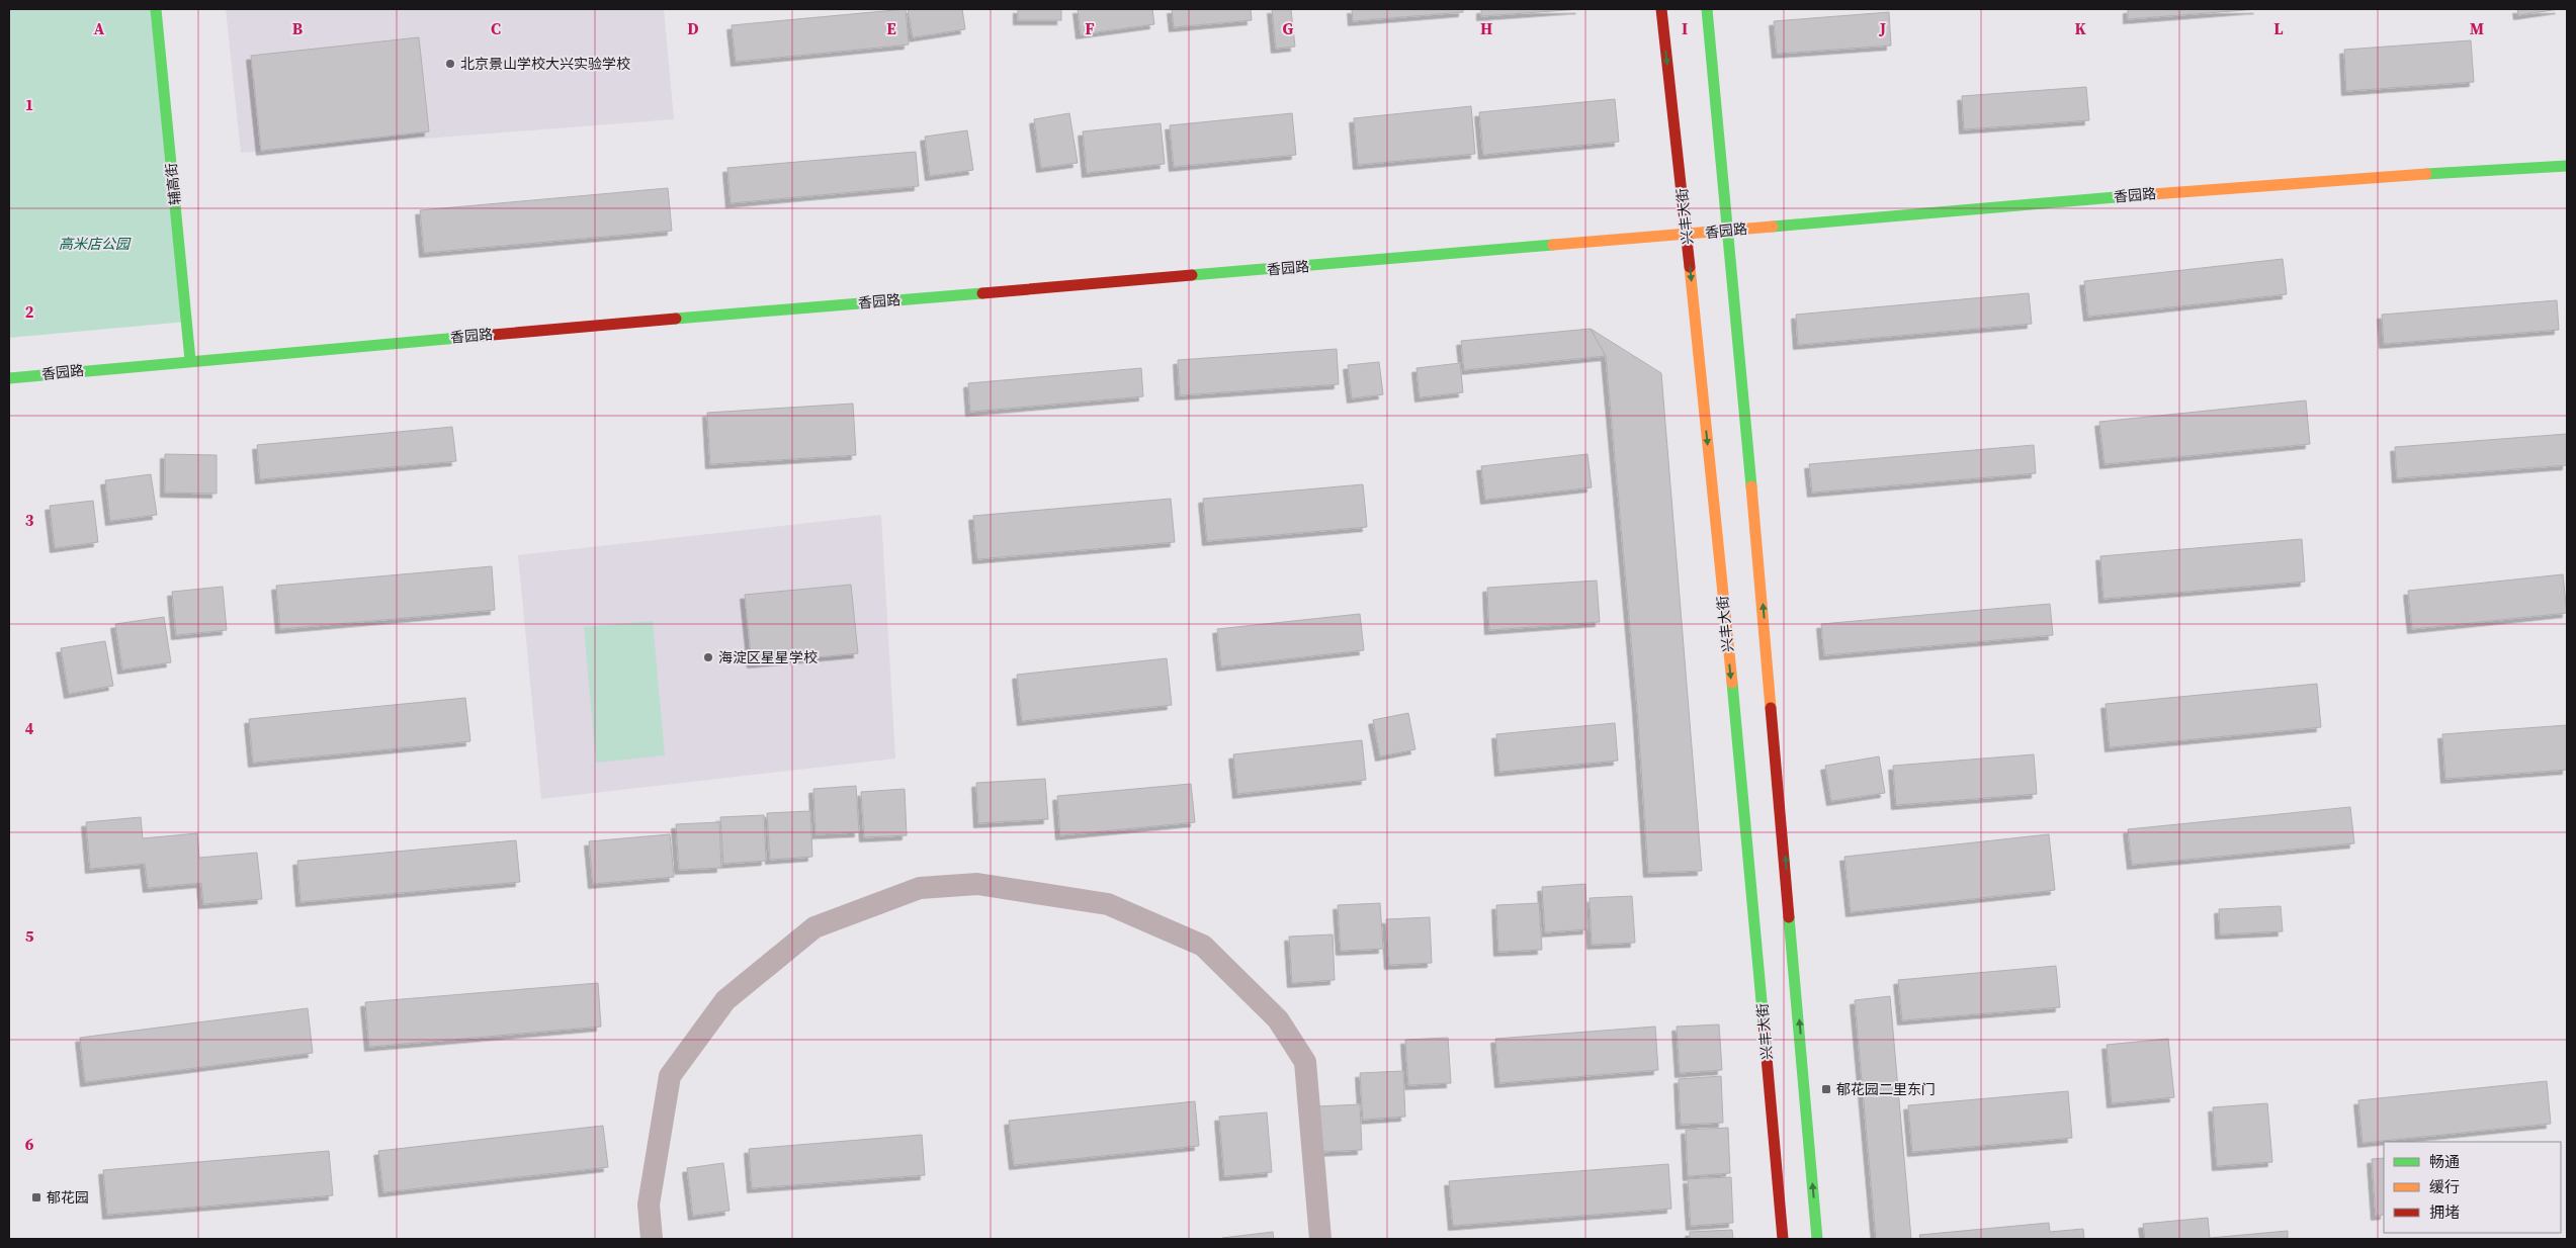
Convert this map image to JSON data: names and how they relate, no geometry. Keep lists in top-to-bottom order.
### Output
{
  "streets": {
    "street": ["辅高街", "香园路", "兴丰大街"]
  },
  "crossings": [
    ["辅高街", "香园路"],
    ["香园路", "兴丰大街"]
  ],
  "parks": ["高米店公园"],
  "places": {
    "other": ["北京景山学校大兴实验学校", "海淀区星星学校"],
    "transit": ["郁花园二里东门", "郁花园"]
  },
  "legend": ["畅通", "缓行", "拥堵"],
  "grid": {
    "columns": [
      "A",
      "B",
      "C",
      "D",
      "E",
      "F",
      "G",
      "H",
      "I",
      "J",
      "K",
      "L",
      "M"
    ],
    "rows": [
      "1",
      "2",
      "3",
      "4",
      "5",
      "6"
    ]
  }
}
